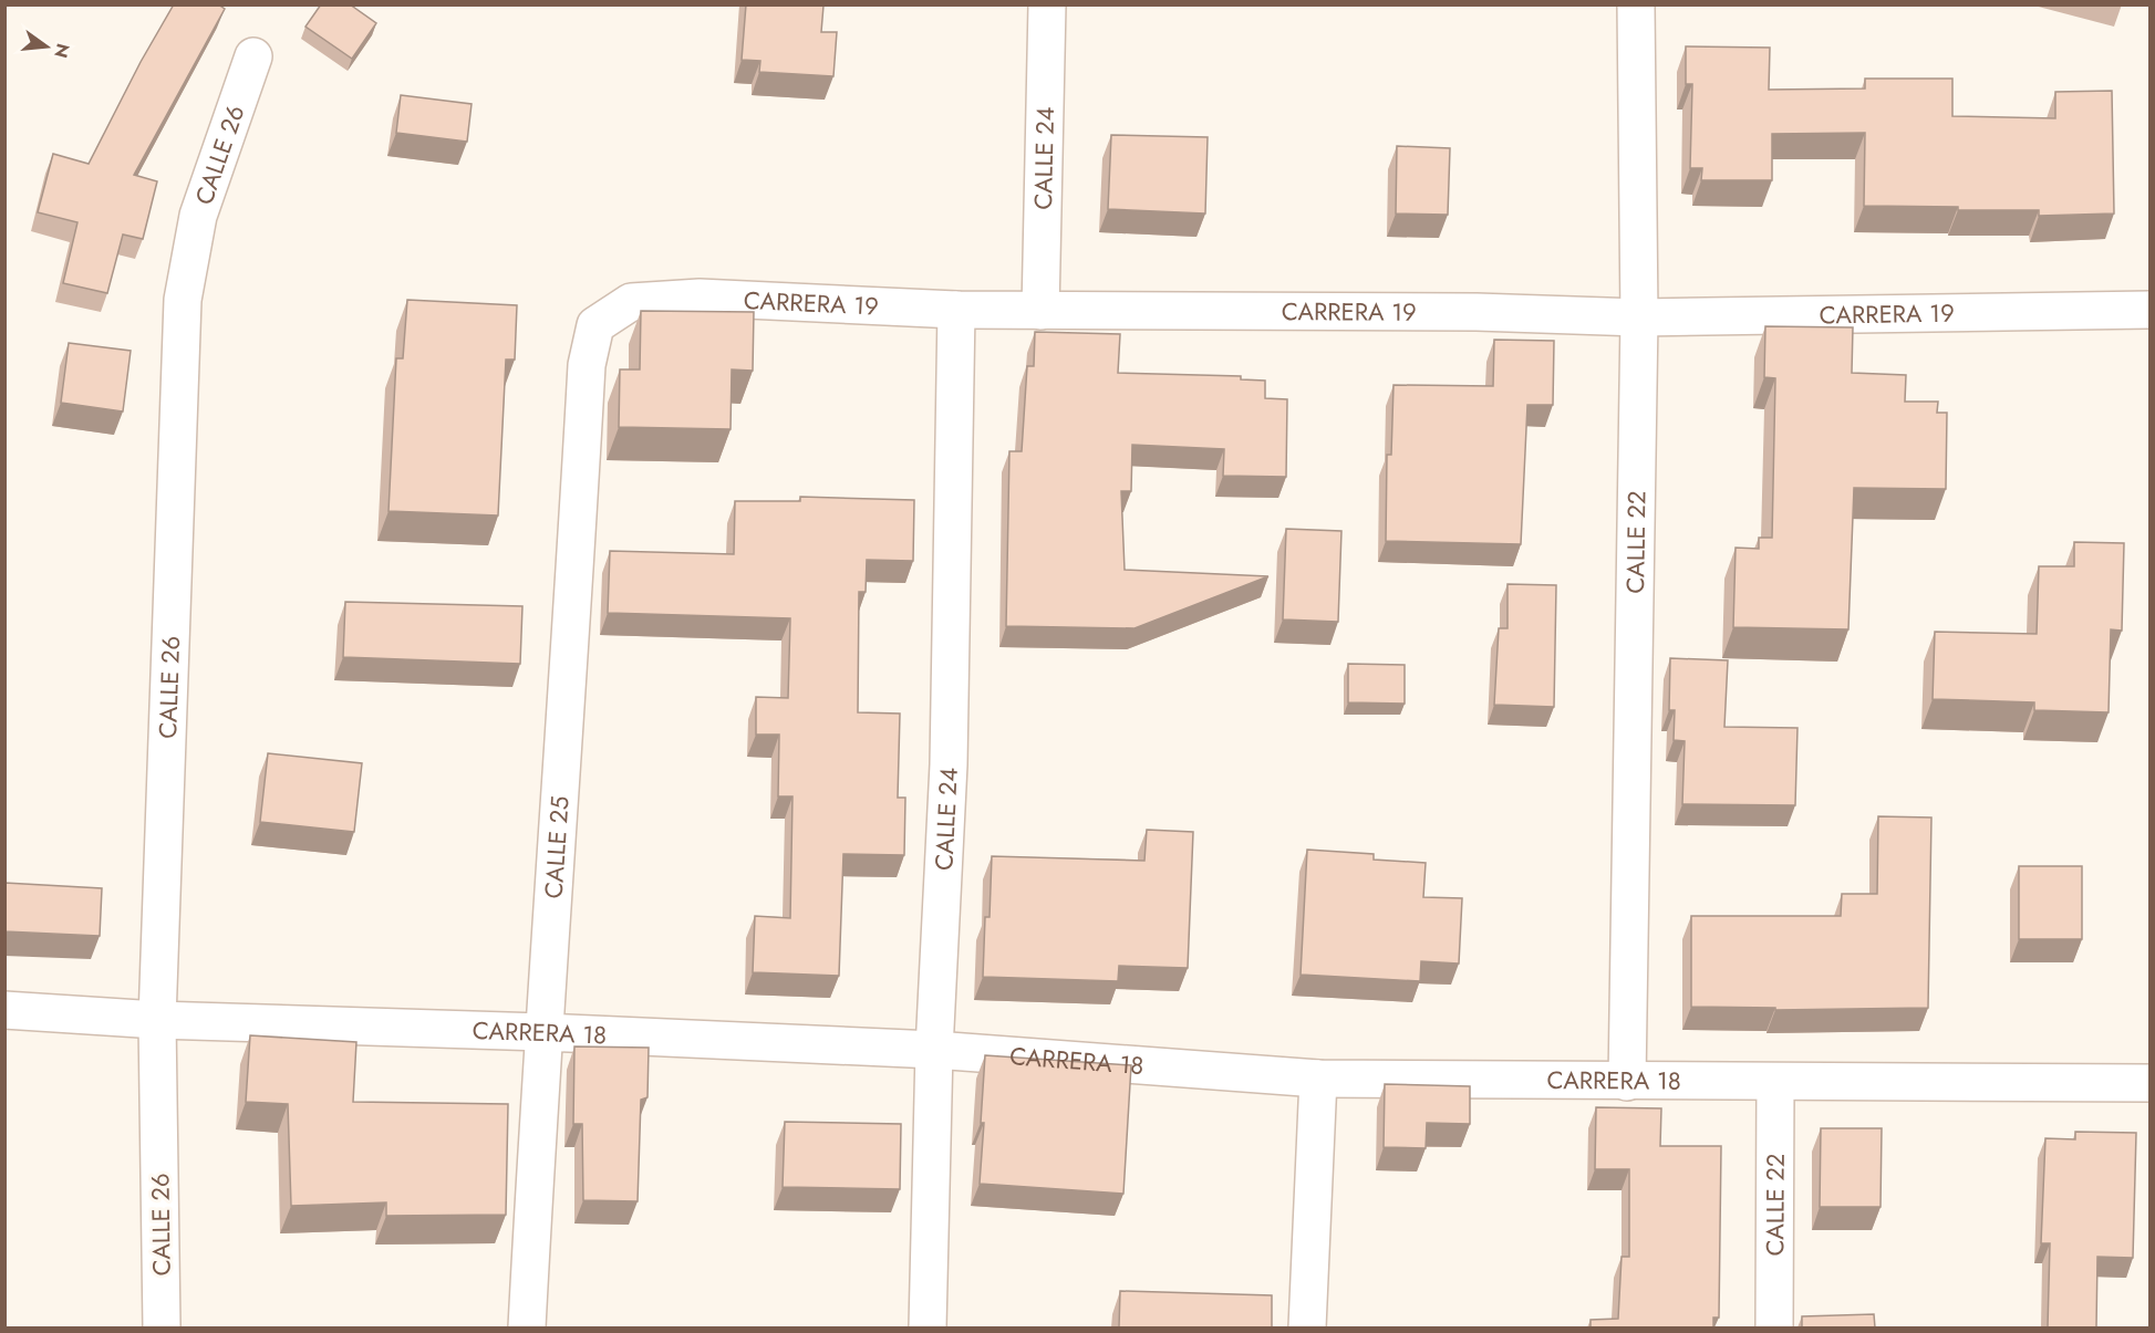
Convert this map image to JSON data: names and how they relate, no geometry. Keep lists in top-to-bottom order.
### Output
{
  "streets": {
    "street": [
      "CALLE 26",
      "CALLE 24",
      "CARRERA 19",
      "CALLE 22",
      "CALLE 25",
      "CARRERA 18"
    ]
  },
  "crossings": [
    ["CALLE 26", "CARRERA 18"],
    ["CALLE 24", "CARRERA 19"],
    ["CALLE 24", "CARRERA 18"],
    ["CARRERA 19", "CALLE 22"],
    ["CARRERA 19", "CALLE 25"],
    ["CALLE 22", "CARRERA 18"],
    ["CALLE 25", "CARRERA 18"]
  ],
  "north": "right"
}
